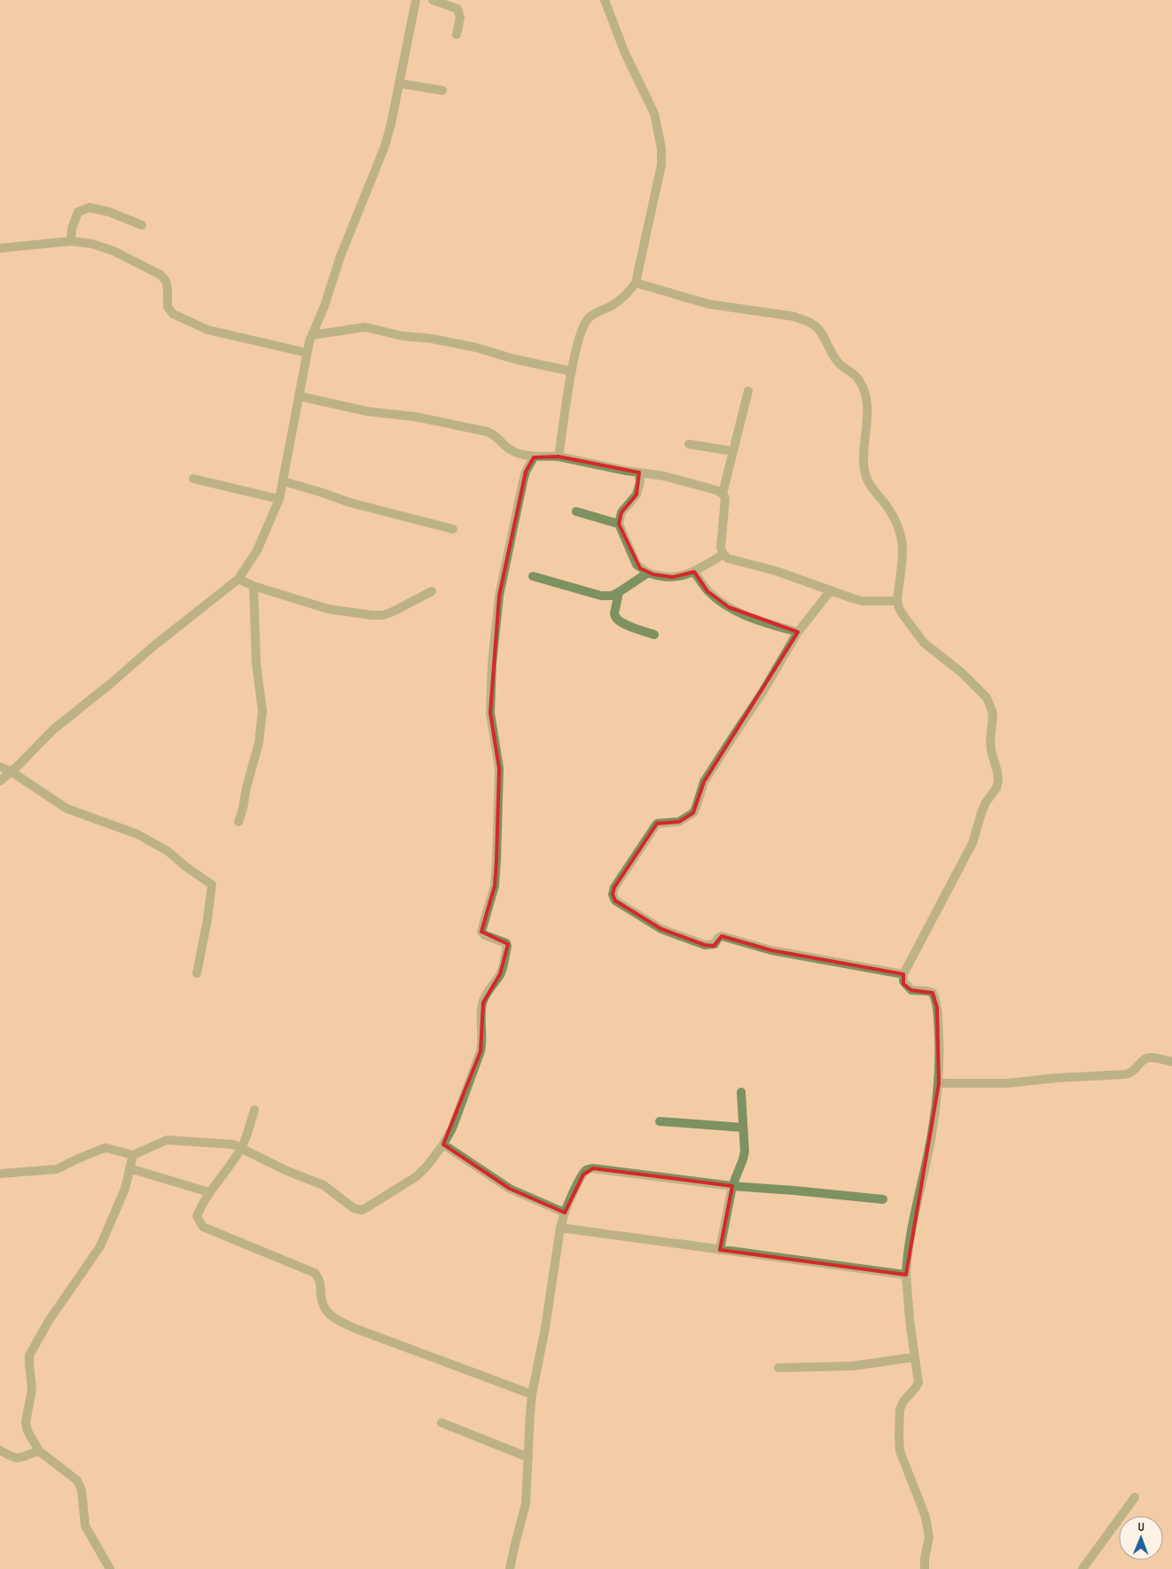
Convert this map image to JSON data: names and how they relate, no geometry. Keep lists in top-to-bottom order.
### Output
{
  "north": "top"
}
